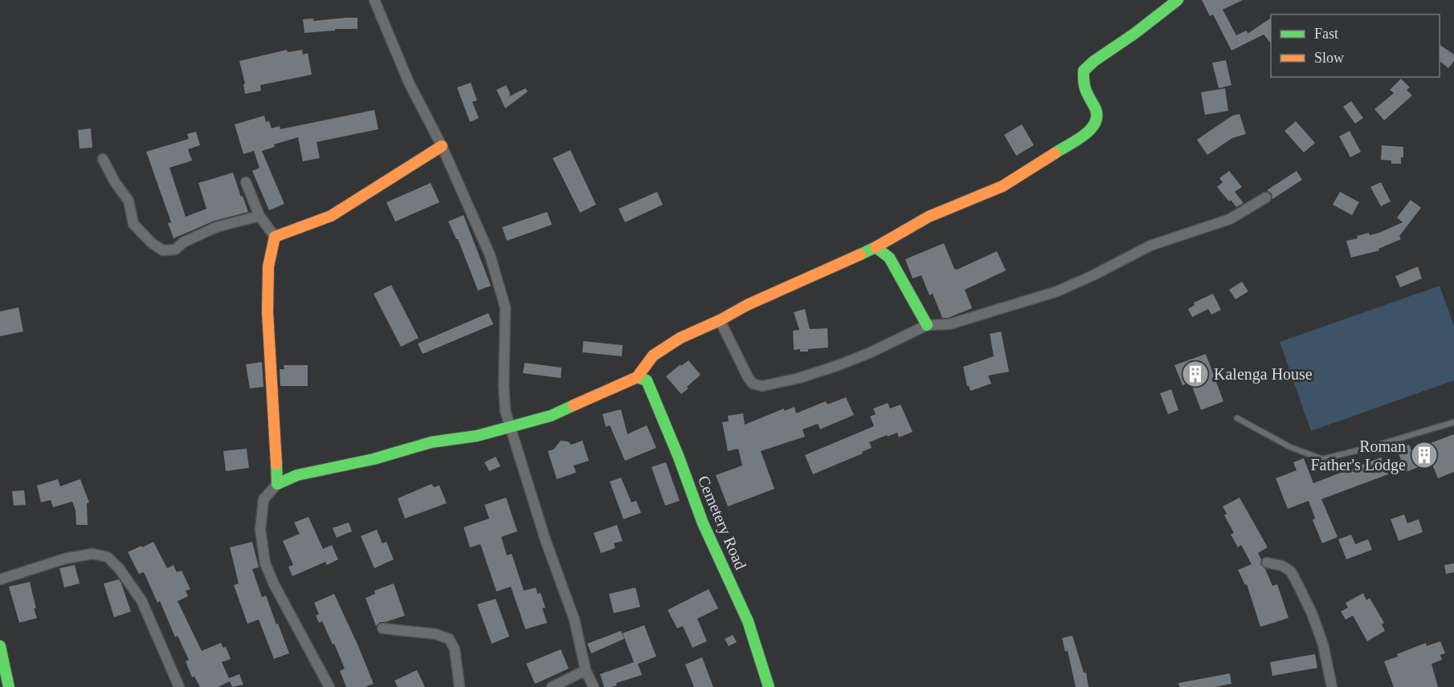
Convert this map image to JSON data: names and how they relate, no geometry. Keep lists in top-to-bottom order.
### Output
{
  "streets": {
    "main road": ["Cemetery Road"]
  },
  "places": {
    "building": ["Kalenga House", "Roman Father's Lodge"]
  },
  "legend": ["Fast", "Slow"]
}
